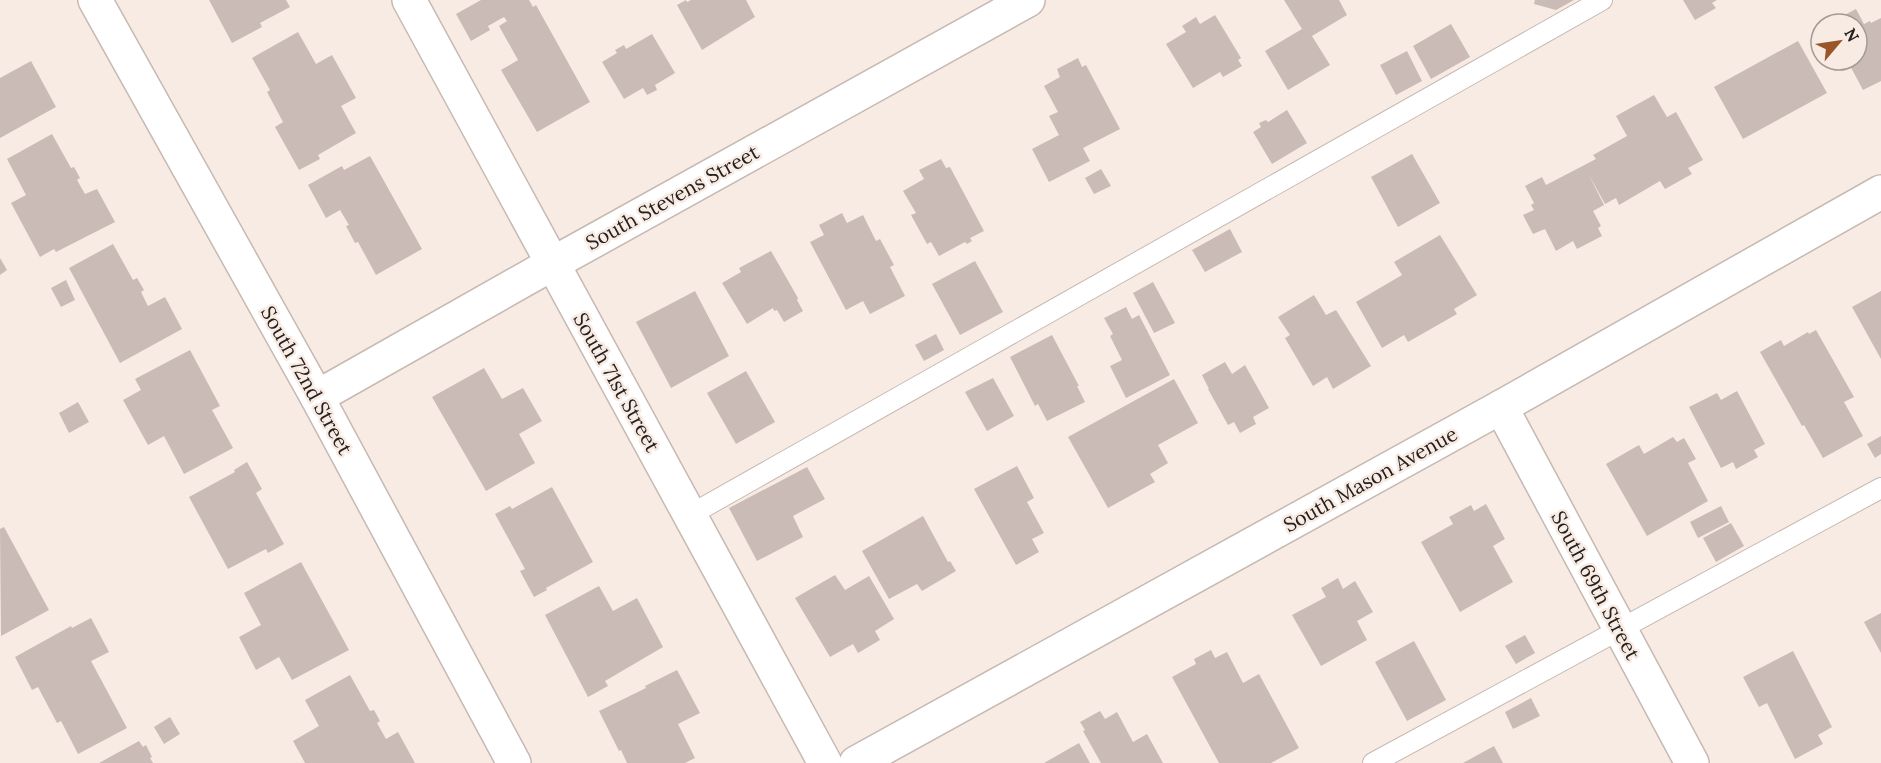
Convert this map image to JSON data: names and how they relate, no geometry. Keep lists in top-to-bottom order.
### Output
{
  "streets": {
    "street": [
      "South Stevens Street",
      "South 72nd Street",
      "South 71st Street",
      "South Mason Avenue",
      "South 69th Street"
    ]
  },
  "crossings": [
    ["South Stevens Street", "South 72nd Street"],
    ["South Stevens Street", "South 71st Street"],
    ["South Mason Avenue", "South 69th Street"]
  ],
  "north": "top right"
}
